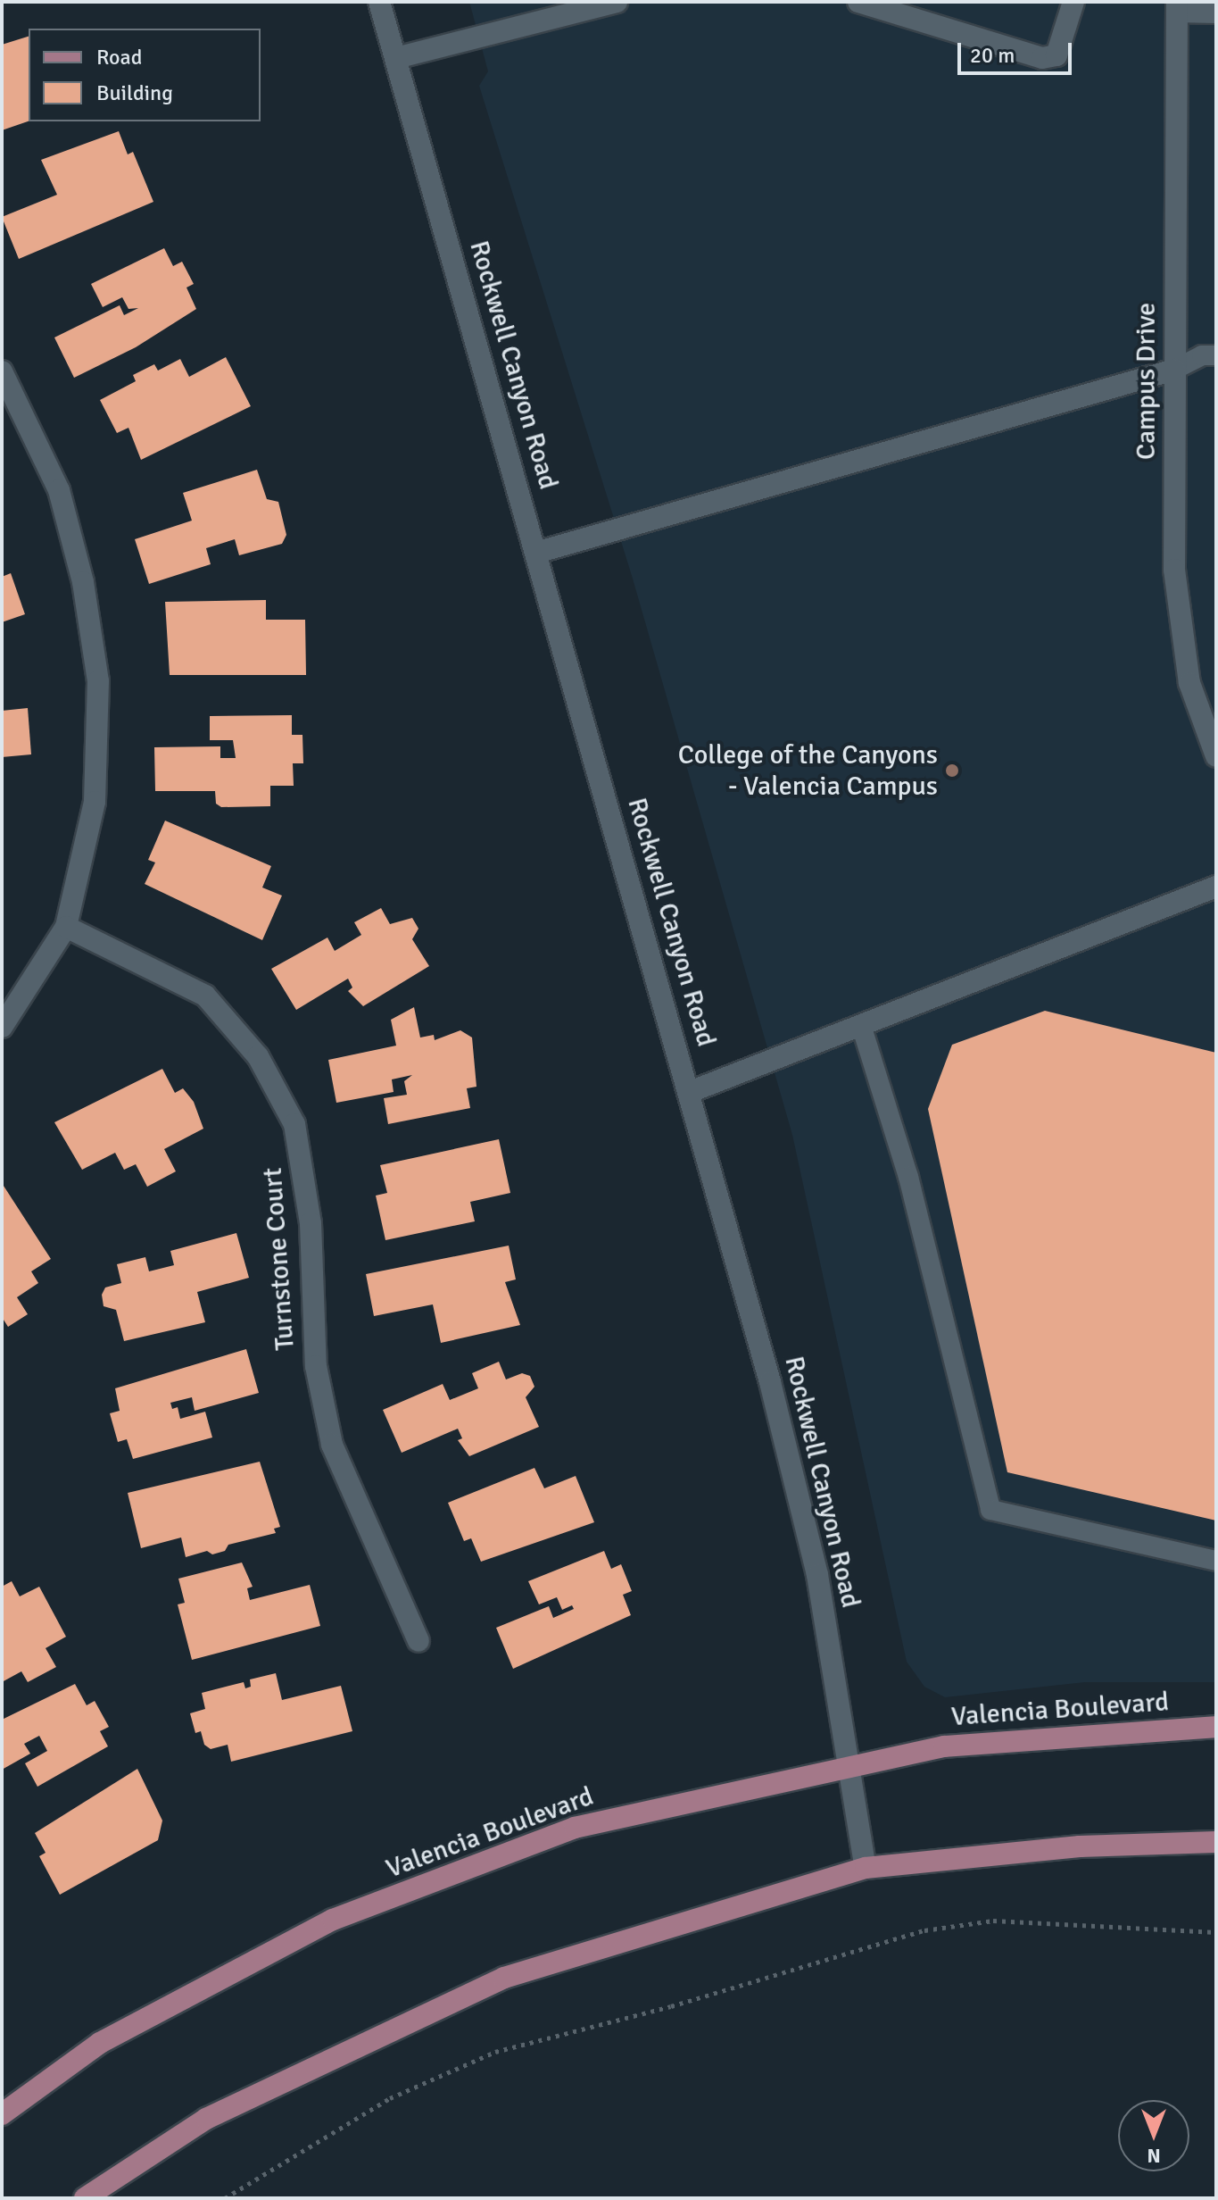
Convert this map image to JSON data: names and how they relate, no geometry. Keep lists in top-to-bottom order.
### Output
{
  "streets": {
    "main road": ["Valencia Boulevard"],
    "street": ["Rockwell Canyon Road", "Campus Drive", "Turnstone Court"]
  },
  "crossings": [
    ["Rockwell Canyon Road", "Valencia Boulevard"]
  ],
  "places": ["College of the Canyons - Valencia Campus"],
  "legend": ["Road", "Building"],
  "scale_bar": "20 m",
  "north": "bottom"
}
